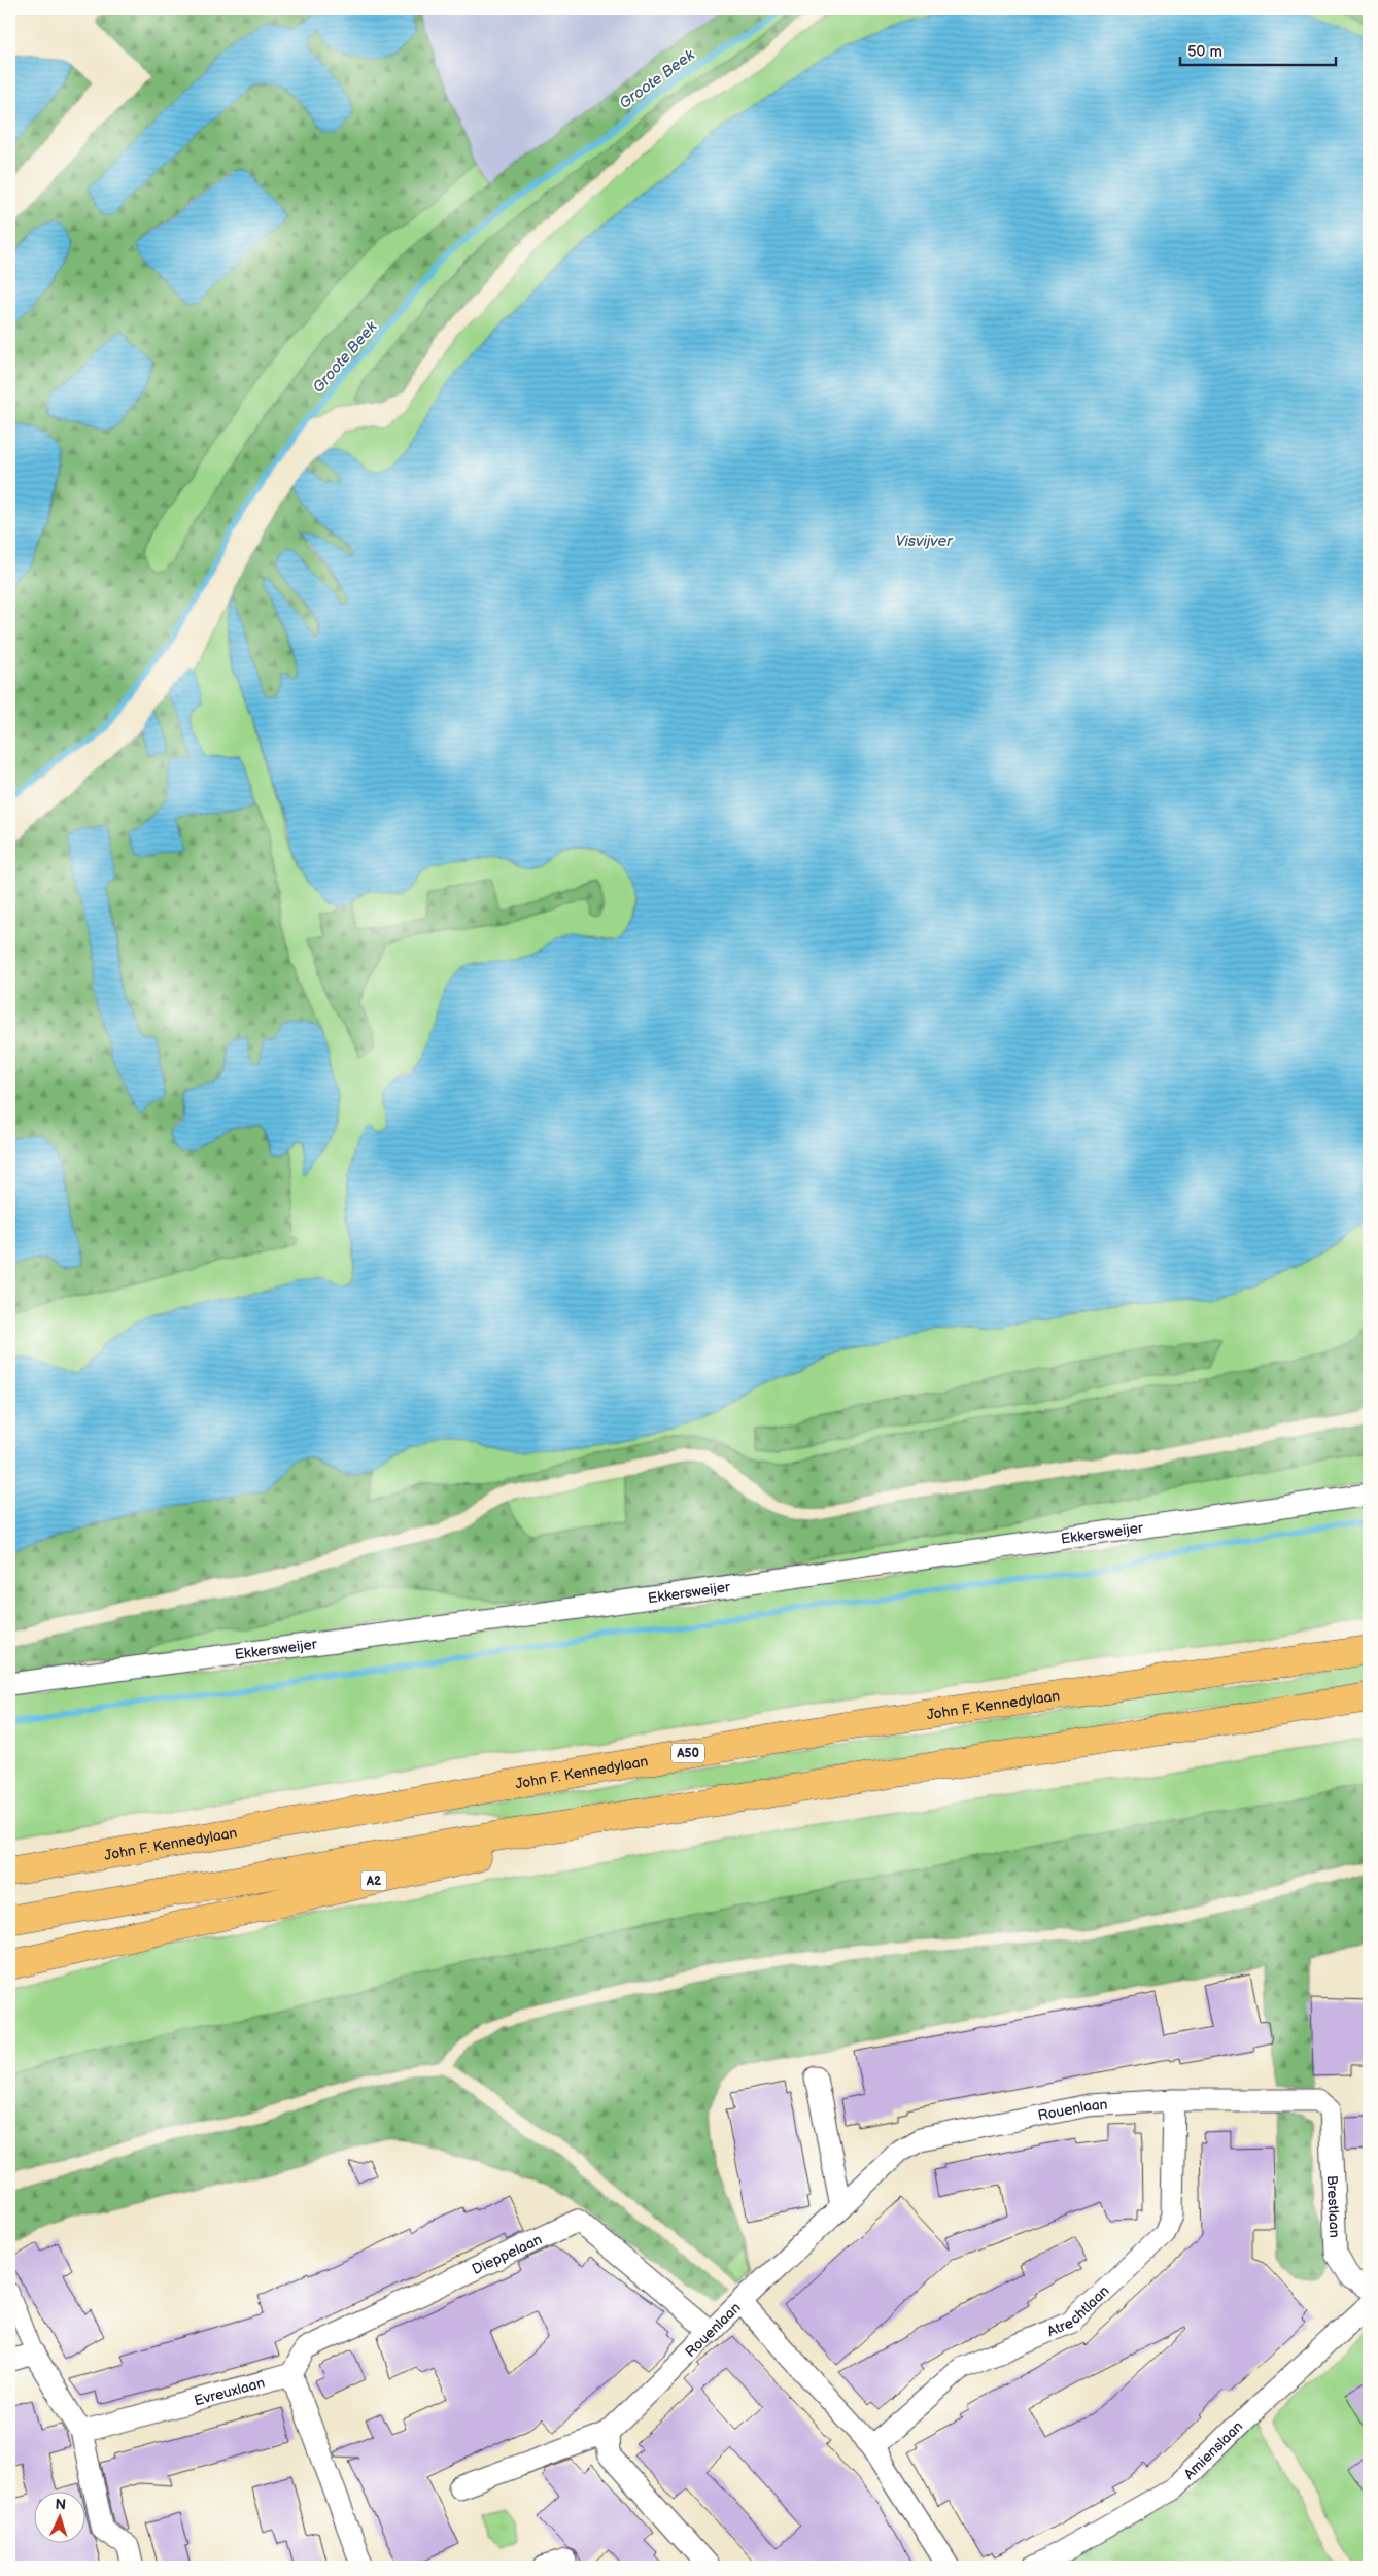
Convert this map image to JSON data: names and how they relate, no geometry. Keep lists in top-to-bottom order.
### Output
{
  "streets": {
    "highway": ["John F. Kennedylaan", "A50", "A2"],
    "street": [
      "Ekkersweijer",
      "Rouenlaan",
      "Brestlaan",
      "Dieppelaan",
      "Atrechtlaan",
      "Evreuxlaan",
      "Amienslaan"
    ]
  },
  "crossings": [
    ["Rouenlaan", "Brestlaan"],
    ["Rouenlaan", "Dieppelaan"],
    ["Rouenlaan", "Atrechtlaan"],
    ["Dieppelaan", "Evreuxlaan"]
  ],
  "water": ["Groote Beek", "Visvijver"],
  "scale_bar": "50 m",
  "north": "top"
}
